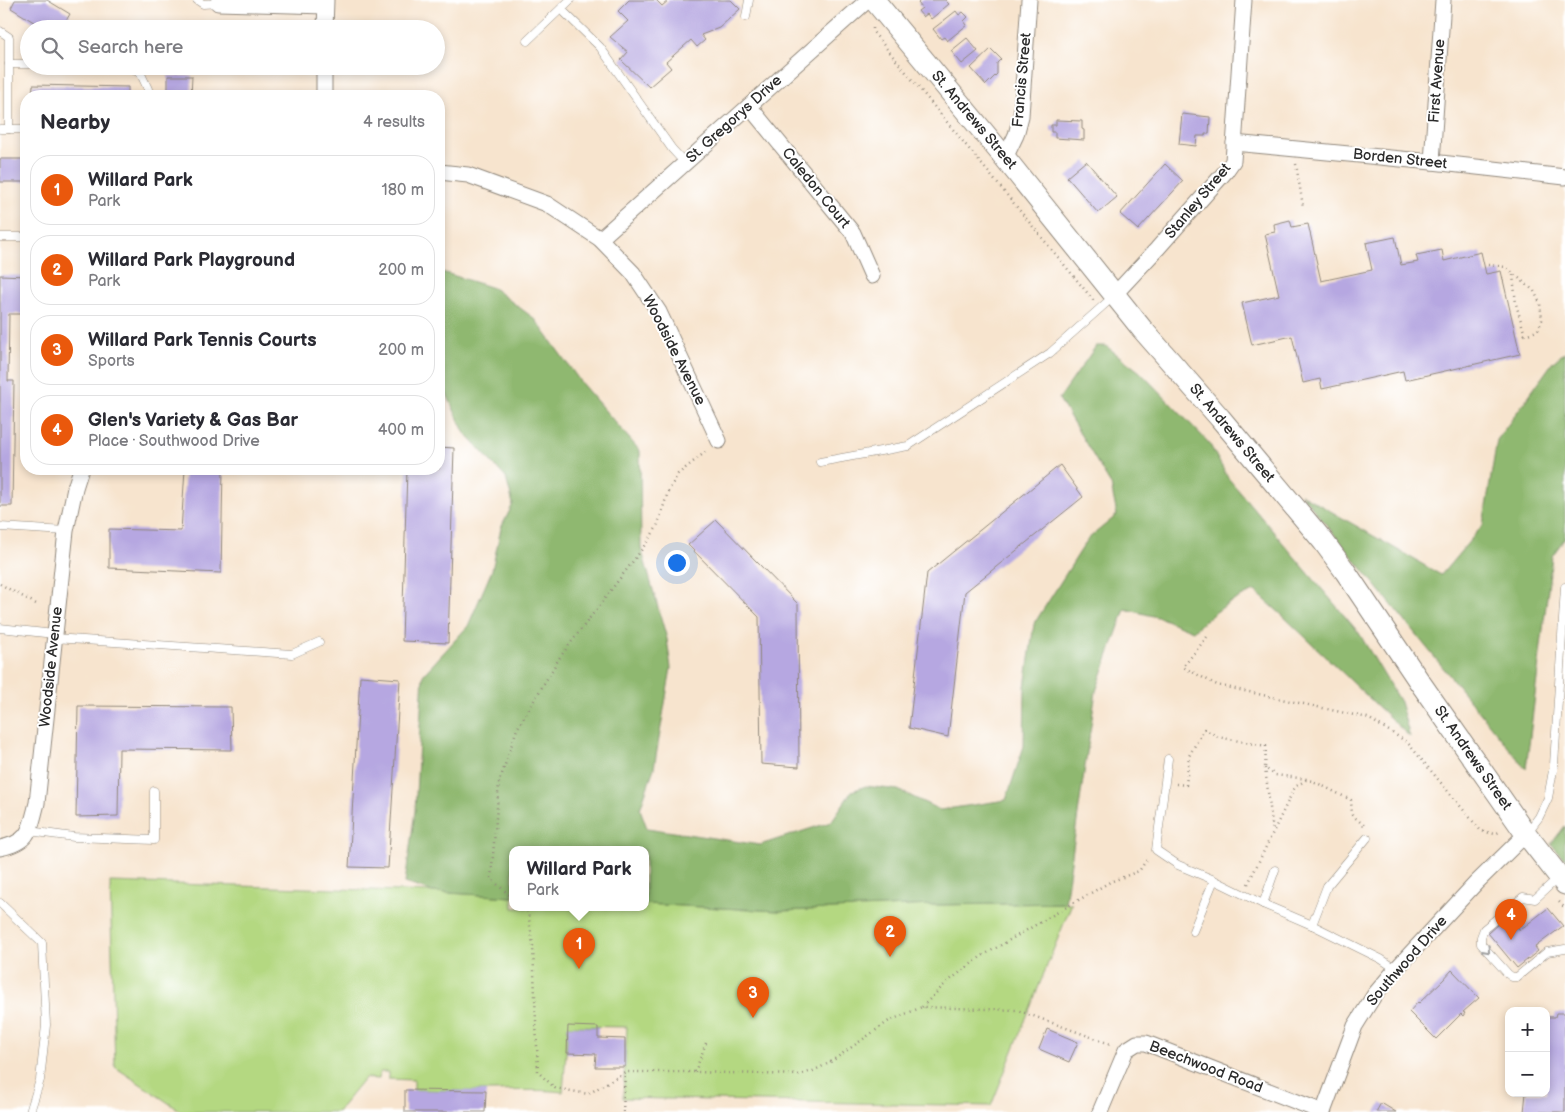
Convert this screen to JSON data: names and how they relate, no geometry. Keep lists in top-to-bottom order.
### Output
{
  "streets": {
    "main road": ["St. Andrews Street"],
    "street": [
      "Francis Street",
      "First Avenue",
      "St. Gregorys Drive",
      "Borden Street",
      "Caledon Court",
      "Stanley Street",
      "Woodside Avenue",
      "Southwood Drive",
      "Beechwood Road"
    ]
  },
  "crossings": [
    ["Francis Street", "St. Andrews Street"],
    ["First Avenue", "Borden Street"],
    ["St. Gregorys Drive", "Caledon Court"],
    ["St. Gregorys Drive", "Woodside Avenue"],
    ["St. Andrews Street", "Stanley Street"],
    ["St. Andrews Street", "Southwood Drive"],
    ["Borden Street", "Stanley Street"],
    ["Southwood Drive", "Beechwood Road"]
  ],
  "page": {
    "search": "Search here",
    "heading": ["Nearby", "4 results"],
    "list": [
      {
        "mark": "1",
        "name": "Willard Park",
        "note": "Park",
        "value": "180 m"
      },
      {
        "mark": "2",
        "name": "Willard Park Playground",
        "note": "Park",
        "value": "200 m"
      },
      {
        "mark": "3",
        "name": "Willard Park Tennis Courts",
        "note": "Sports",
        "value": "200 m"
      },
      {
        "mark": "4",
        "name": "Glen's Variety & Gas Bar",
        "note": "Place · Southwood Drive",
        "value": "400 m"
      }
    ],
    "popup": ["Willard Park", "Park"],
    "pins": [
      "4",
      "2",
      "1",
      "3"
    ],
    "map_buttons": ["+", "−"]
  }
}
